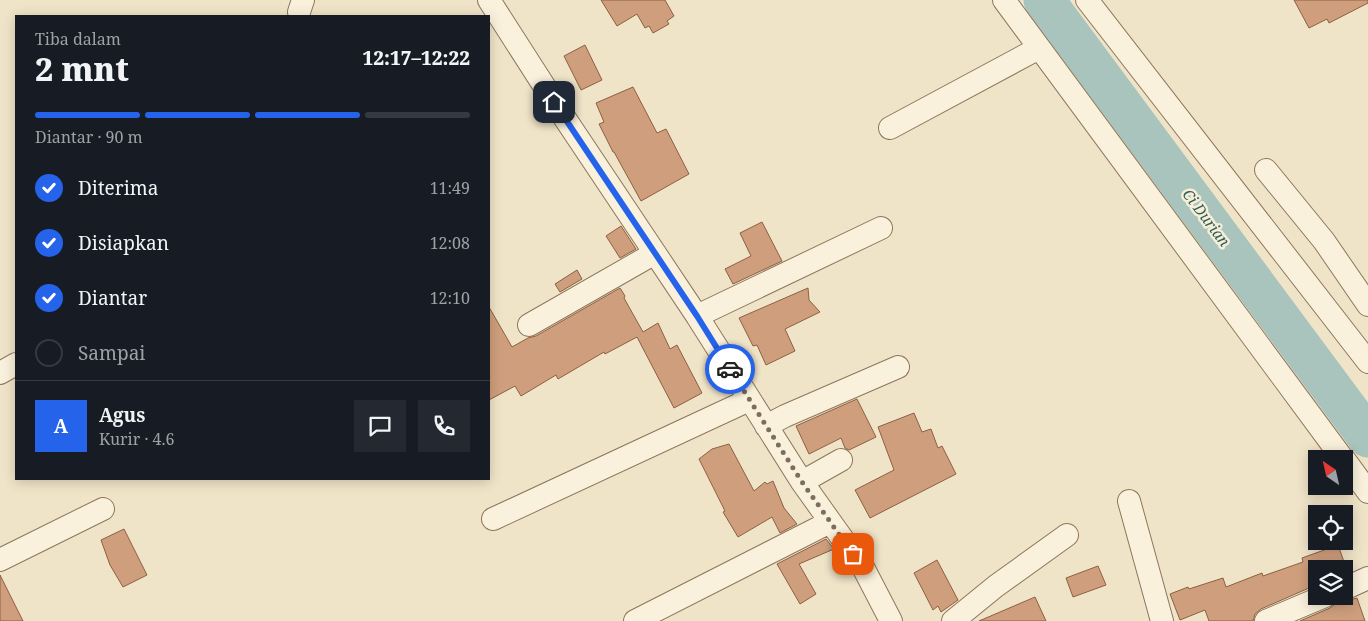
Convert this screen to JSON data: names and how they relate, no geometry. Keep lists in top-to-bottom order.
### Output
{
  "water": ["Ci Durian"],
  "north": "top left",
  "page": {
    "heading": ["2 mnt", "Tiba dalam", "12:17–12:22"],
    "panel": ["Agus", "Kurir · 4.6"],
    "bar": "Diantar · 90 m",
    "list": [
      ["Diterima", "11:49"],
      ["Disiapkan", "12:08"],
      ["Diantar", "12:10"],
      "Sampai"
    ],
    "round": "A"
  }
}
